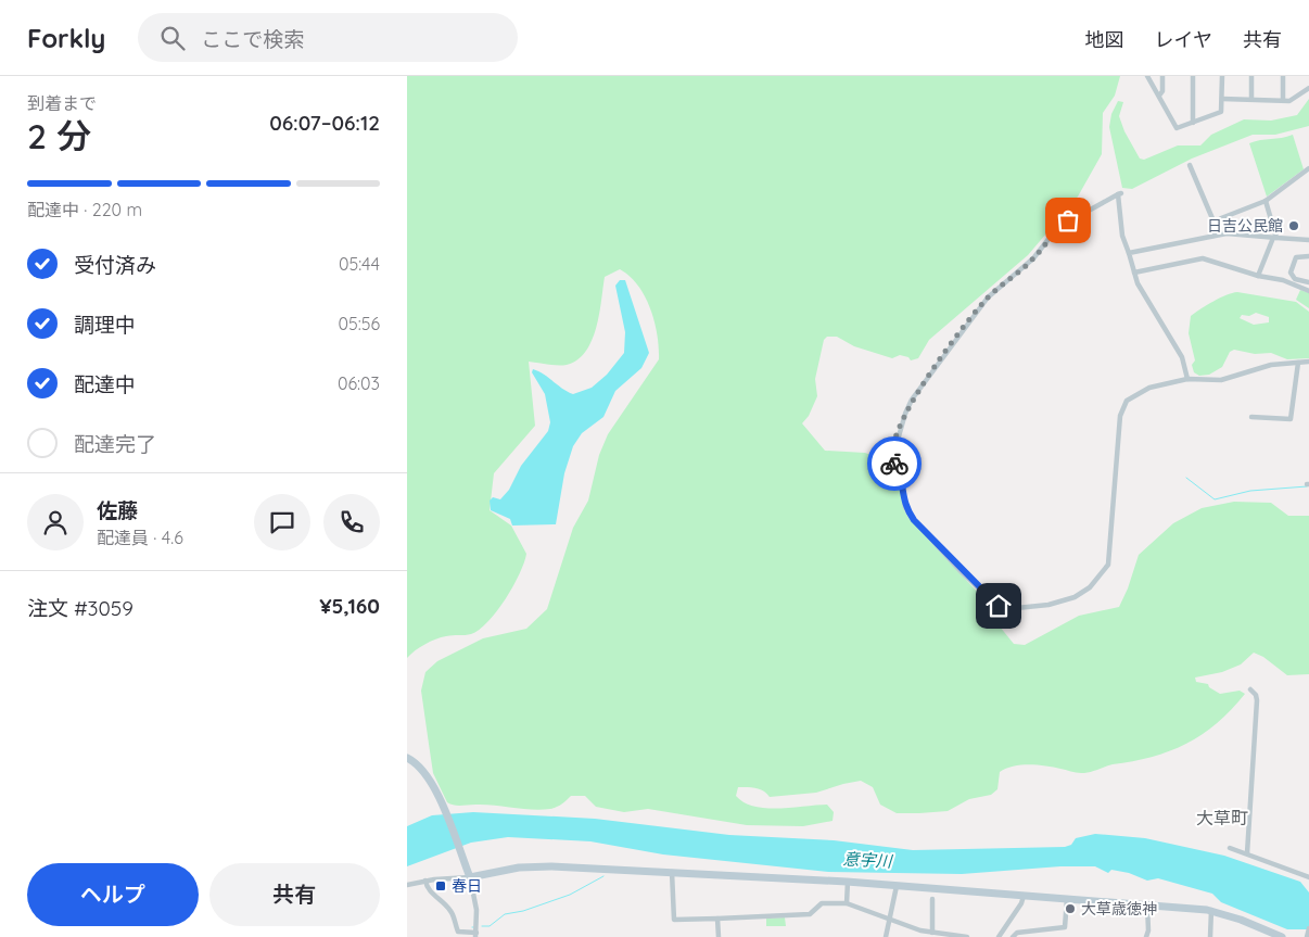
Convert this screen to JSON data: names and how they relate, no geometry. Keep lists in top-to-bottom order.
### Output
{
  "districts": ["大草町"],
  "water": ["意宇川"],
  "places": {
    "other": ["日吉公民館", "大草歳徳神"],
    "transit": ["春日"]
  },
  "page": {
    "header": "Forkly",
    "search": "ここで検索",
    "nav": ["地図", "レイヤ", "共有"],
    "heading": ["2 分", "到着まで", "06:07–06:12"],
    "panel": [
      "佐藤",
      "配達員 · 4.6",
      "注文 #3059",
      "¥5,160"
    ],
    "bar": "配達中 · 220 m",
    "list": [
      ["受付済み", "05:44"],
      ["調理中", "05:56"],
      ["配達中", "06:03"],
      "配達完了"
    ],
    "buttons": ["ヘルプ", "共有"]
  }
}
